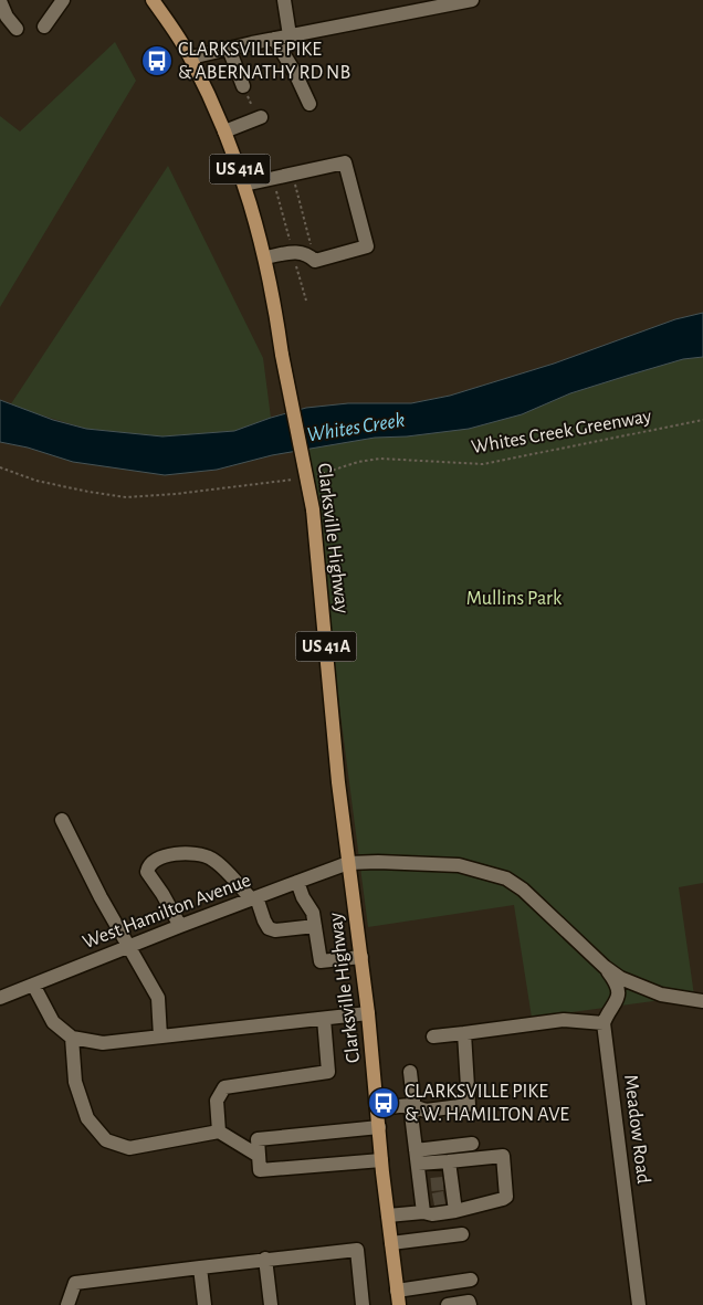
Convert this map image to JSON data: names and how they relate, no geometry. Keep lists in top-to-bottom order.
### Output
{
  "streets": {
    "main road": ["US 41A", "Clarksville Highway"],
    "street": ["West Hamilton Avenue", "Meadow Road"],
    "path": ["Whites Creek Greenway"]
  },
  "crossings": [
    ["Clarksville Highway", "West Hamilton Avenue"]
  ],
  "water": ["Whites Creek"],
  "parks": ["Mullins Park"],
  "places": {
    "bus stop": ["CLARKSVILLE PIKE & ABERNATHY RD NB", "CLARKSVILLE PIKE & W. HAMILTON AVE"]
  }
}
